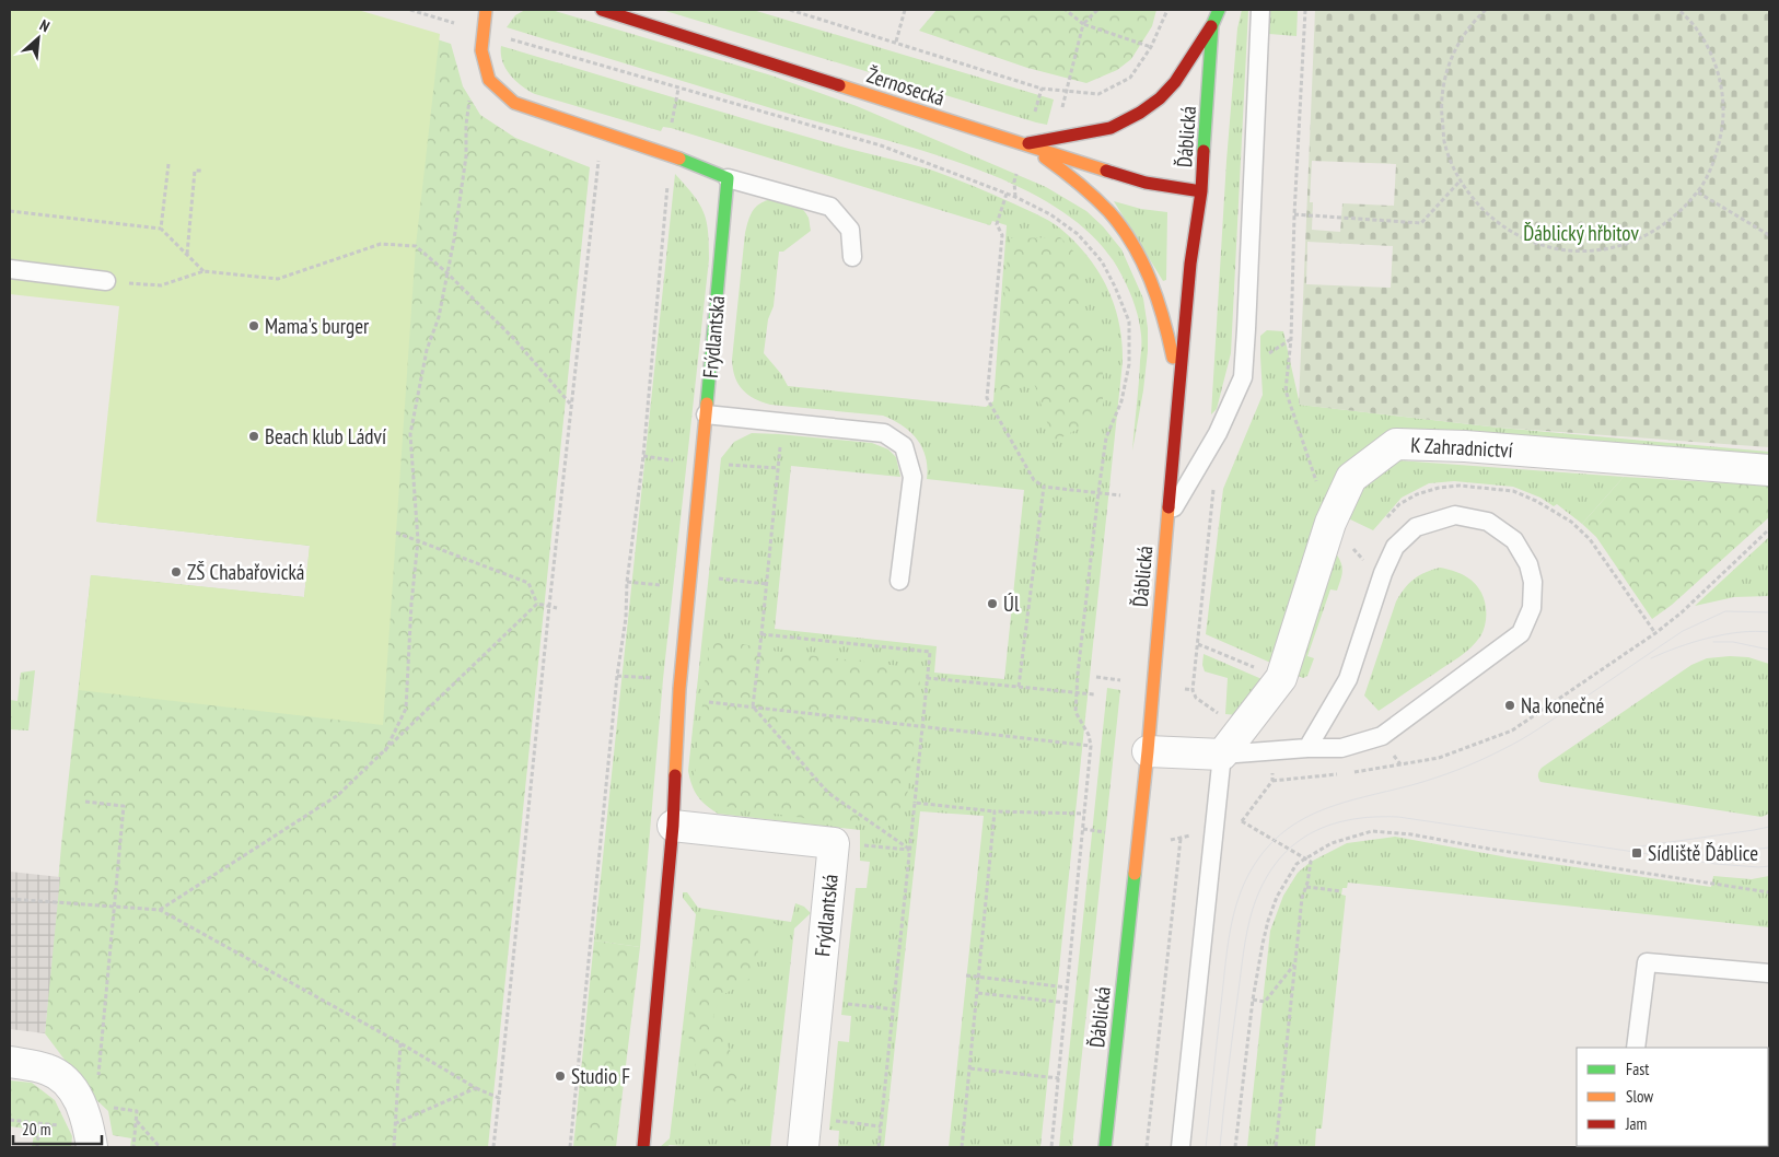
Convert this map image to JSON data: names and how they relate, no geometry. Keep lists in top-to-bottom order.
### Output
{
  "streets": {
    "street": [
      "Žernosecká",
      "Ďáblická",
      "Frýdlantská",
      "K Zahradnictví"
    ]
  },
  "crossings": [
    ["Žernosecká", "Ďáblická"]
  ],
  "parks": ["Ďáblický hřbitov"],
  "places": {
    "other": [
      "Mama's burger",
      "Beach klub Ládví",
      "ZŠ Chabařovická",
      "Úl",
      "Na konečné",
      "Studio F"
    ],
    "transit": ["Sídliště Ďáblice"]
  },
  "legend": ["Fast", "Slow", "Jam"],
  "scale_bar": "20 m",
  "north": "top right"
}
